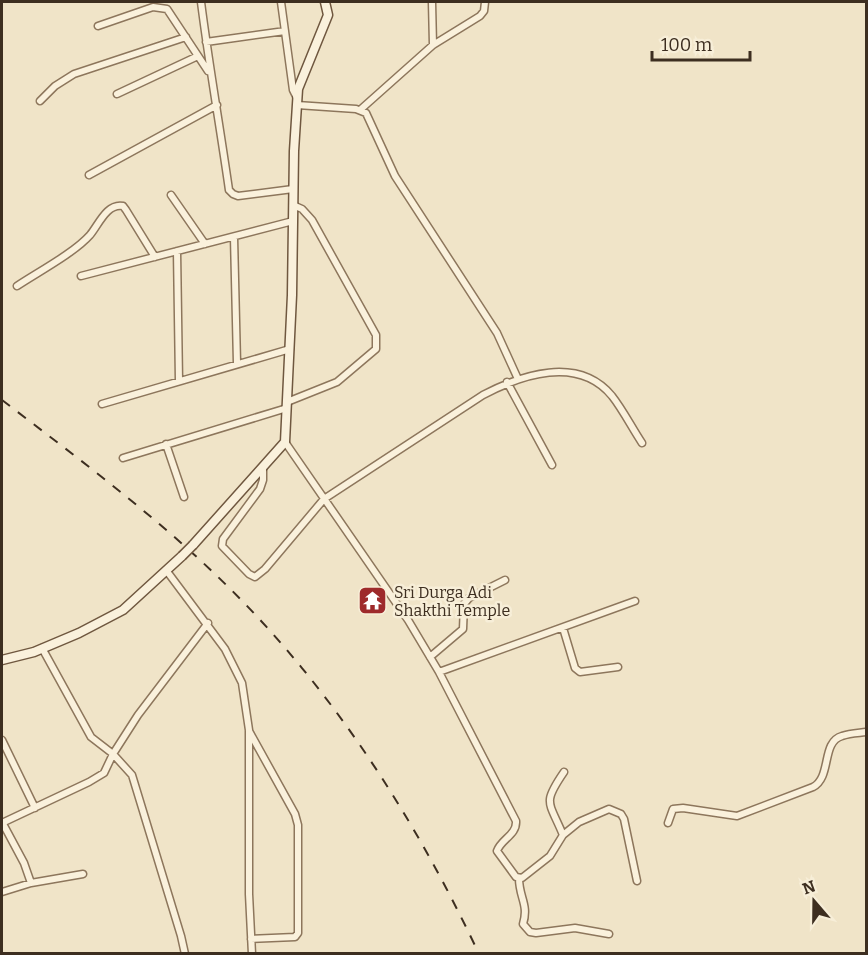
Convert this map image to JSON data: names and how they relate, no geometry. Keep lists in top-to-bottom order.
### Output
{
  "places": {
    "temple": ["Sri Durga Adi Shakthi Temple"]
  },
  "scale_bar": "100 m",
  "north": "top"
}
